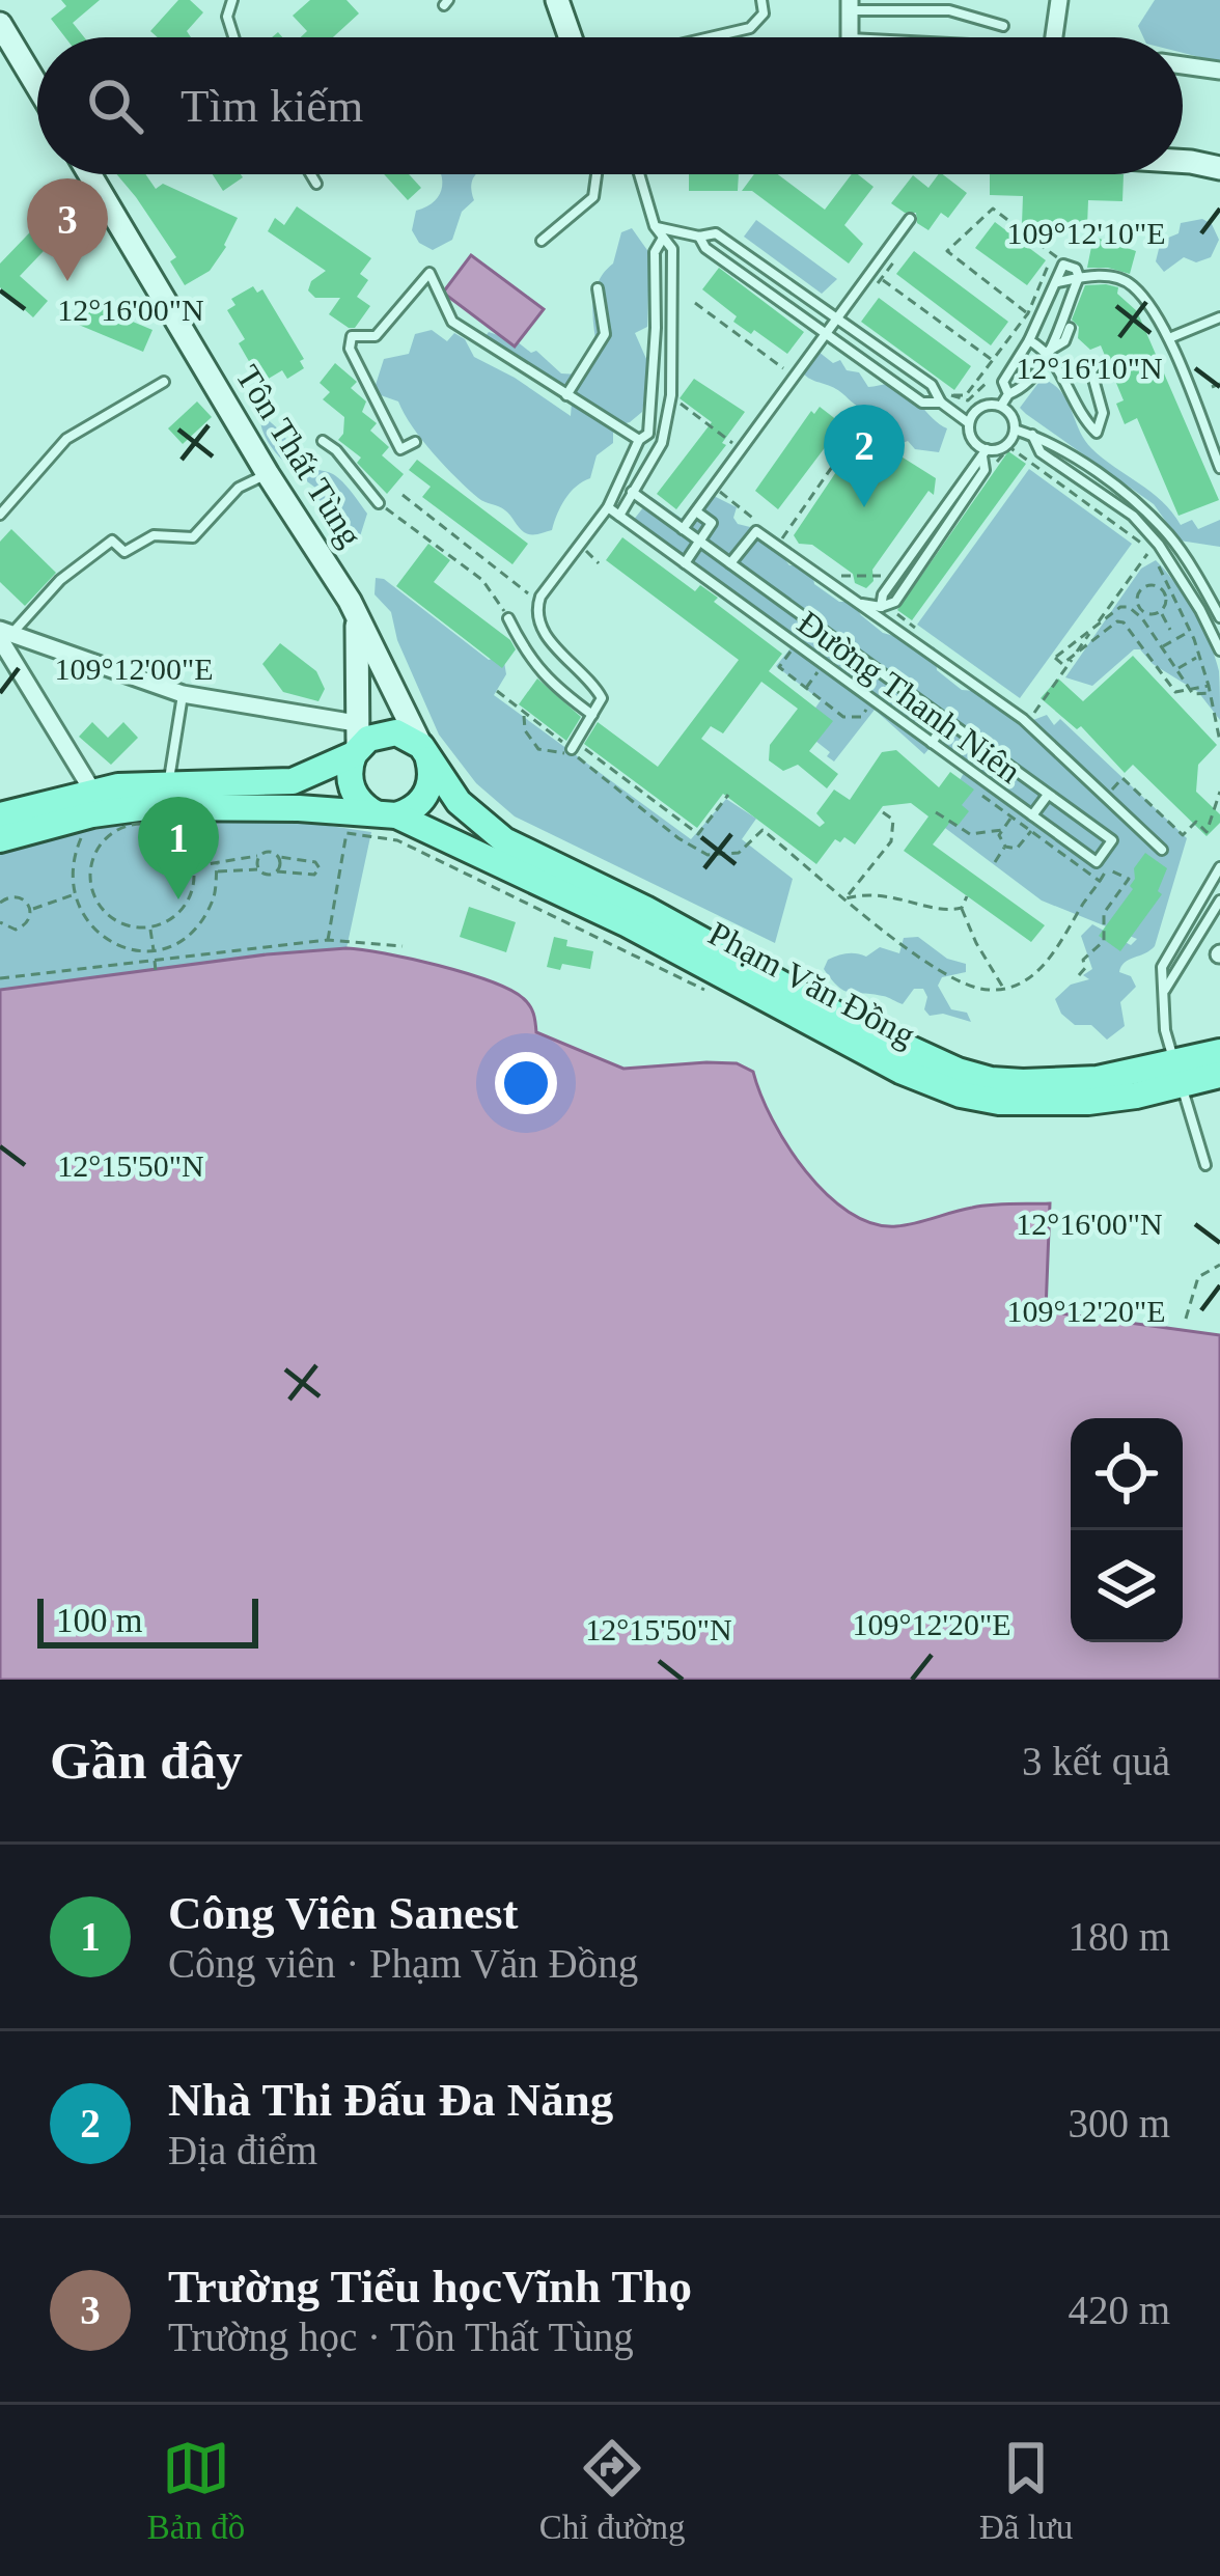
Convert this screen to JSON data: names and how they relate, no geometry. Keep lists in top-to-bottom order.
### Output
{
  "streets": {
    "main road": ["Tôn Thất Tùng", "Phạm Văn Đồng"],
    "lane": ["Đường Thanh Niên"]
  },
  "crossings": [
    ["Tôn Thất Tùng", "Phạm Văn Đồng"]
  ],
  "scale_bar": "100 m",
  "page": {
    "search": "Tìm kiếm",
    "pins": ["3", "2", "1"],
    "scale": "100 m",
    "heading": ["Gần đây", "3 kết quả"],
    "list": [
      {
        "mark": "1",
        "name": "Công Viên Sanest",
        "note": "Công viên · Phạm Văn Đồng",
        "value": "180 m"
      },
      {
        "mark": "2",
        "name": "Nhà Thi Đấu Đa Năng",
        "note": "Địa điểm",
        "value": "300 m"
      },
      {
        "mark": "3",
        "name": "Trường Tiểu họcVĩnh Thọ",
        "note": "Trường học · Tôn Thất Tùng",
        "value": "420 m"
      }
    ],
    "nav": ["Bản đồ", "Chỉ đường", "Đã lưu"]
  },
  "coordinates": [
    "109°12'10\"E",
    "12°16'00\"N",
    "12°16'10\"N",
    "109°12'00\"E",
    "12°15'50\"N",
    "109°12'20\"E"
  ]
}
